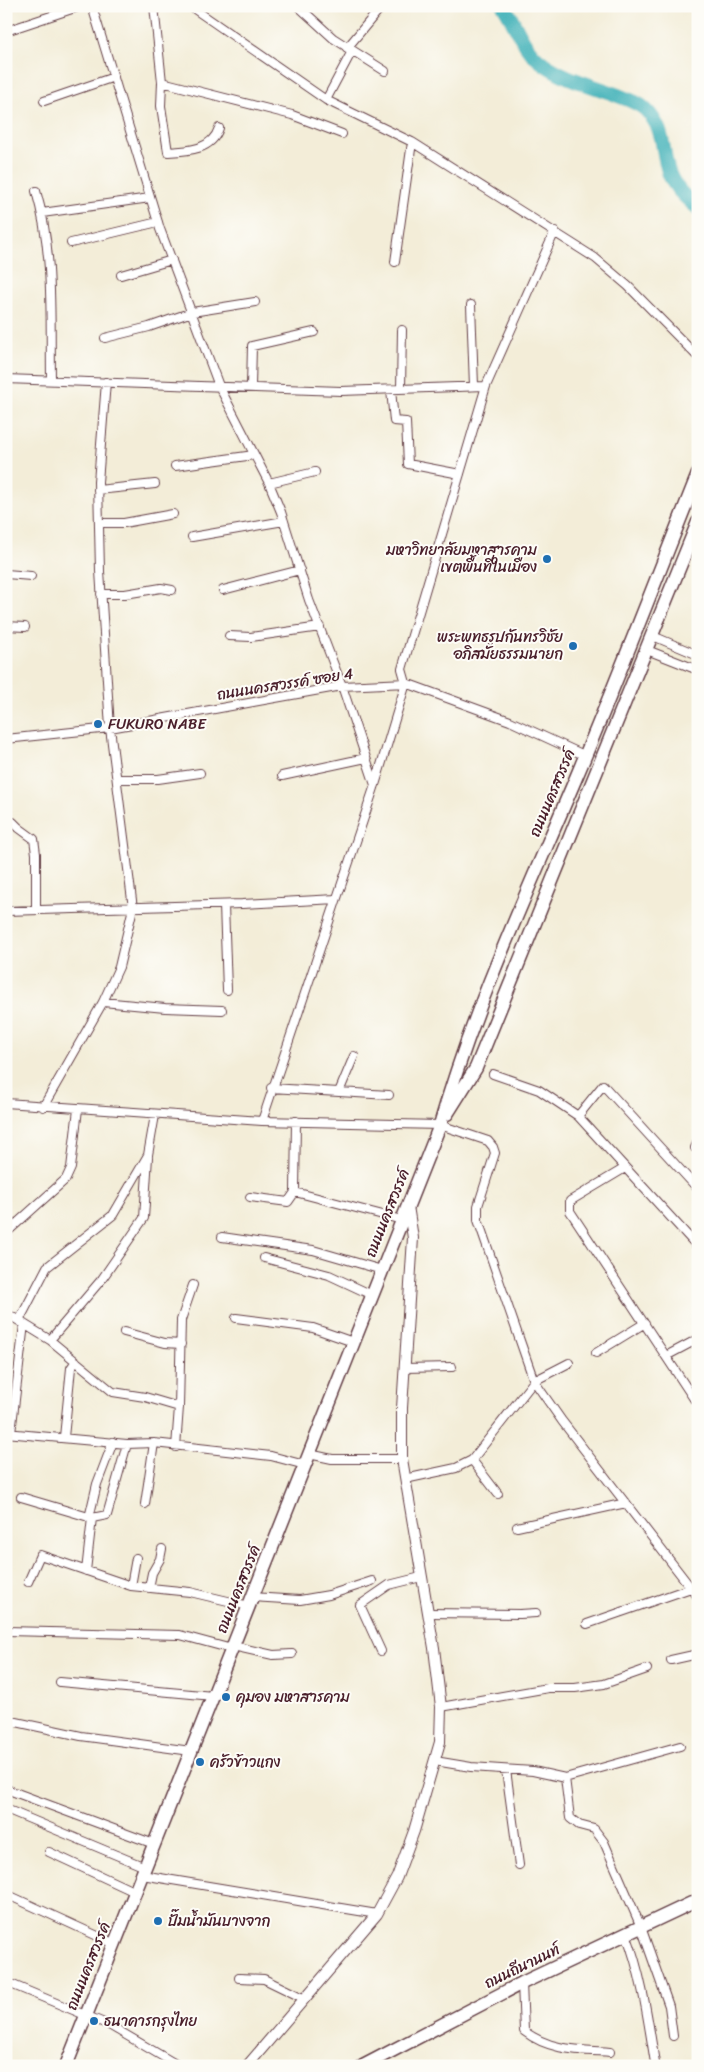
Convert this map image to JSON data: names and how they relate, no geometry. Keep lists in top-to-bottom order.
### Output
{
  "streets": {
    "main road": ["ถนนนครสวรรค์", "ถนนถีนานนท์"],
    "street": ["ถนนนครสวรรค์ ซอย 4"]
  },
  "crossings": [
    ["ถนนนครสวรรค์ ซอย 4", "ถนนนครสวรรค์"]
  ],
  "places": [
    "มหาวิทยาลัยมหาสารคาม เขตพื้นที่ในเมือง",
    "พระพุทธรูปกันทรวิชัย อภิสมัยธรรมนายก",
    "FUKURO NABE",
    "คุมอง มหาสารคาม",
    "ครัวข้าวแกง",
    "ปั๊มน้ำมันบางจาก",
    "ธนาคารกรุงไทย"
  ]
}
